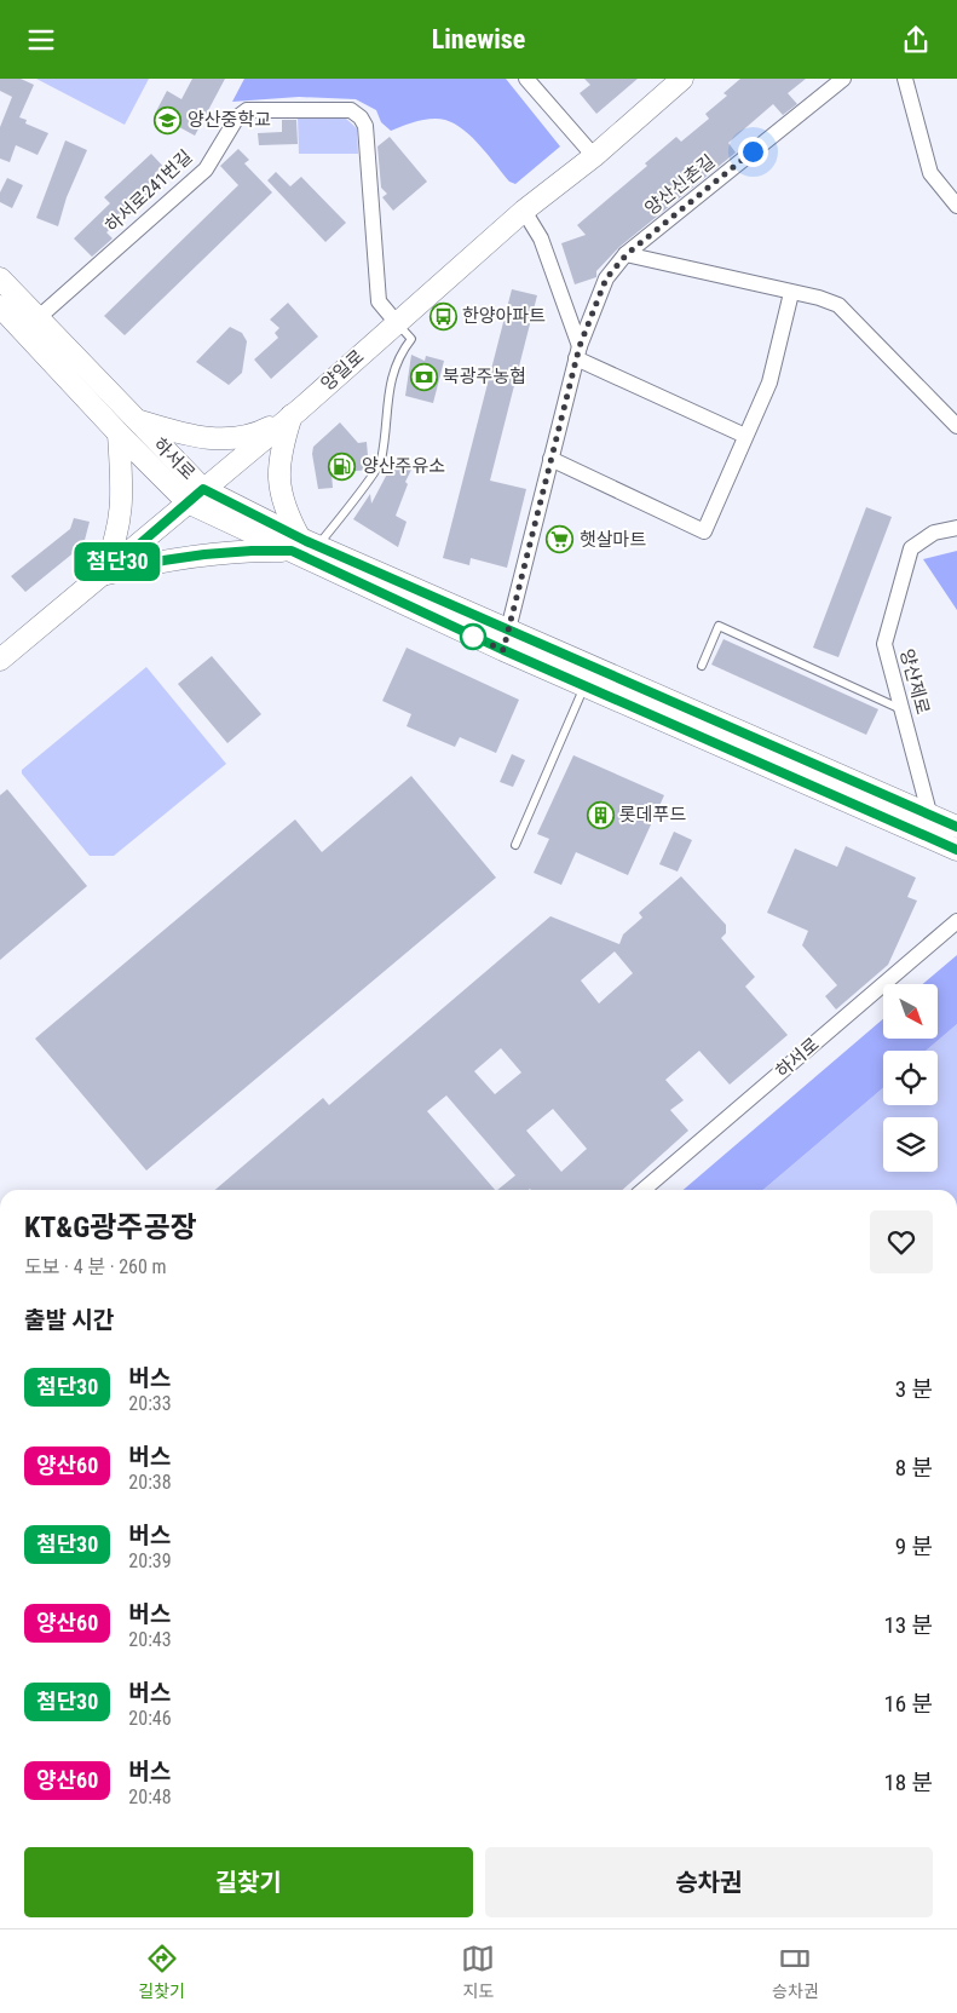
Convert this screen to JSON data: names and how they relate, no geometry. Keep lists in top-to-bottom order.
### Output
{
  "streets": {
    "main road": ["양일로", "하서로"],
    "street": ["양산신촌길", "하서로241번길", "양산제로"]
  },
  "crossings": [
    ["양산신촌길", "하서로"],
    ["하서로241번길", "양일로"],
    ["하서로241번길", "하서로"],
    ["양일로", "하서로"],
    ["하서로", "양산제로"]
  ],
  "places": {
    "school or university": ["양산중학교"],
    "bus stop": ["한양아파트"],
    "bank": ["북광주농협"],
    "fuel station": ["양산주유소"],
    "supermarket": ["햇살마트"],
    "building": ["롯데푸드"]
  },
  "lines": ["bus line 첨단30"],
  "north": "bottom right",
  "page": {
    "header": "Linewise",
    "on_map": "첨단30",
    "heading": [
      ["KT&G광주공장", "도보 · 4 분 · 260 m"],
      "출발 시간"
    ],
    "list": [
      {
        "mark": "첨단30",
        "name": "버스",
        "note": "20:33",
        "value": "3 분"
      },
      {
        "mark": "양산60",
        "name": "버스",
        "note": "20:38",
        "value": "8 분"
      },
      {
        "mark": "첨단30",
        "name": "버스",
        "note": "20:39",
        "value": "9 분"
      },
      {
        "mark": "양산60",
        "name": "버스",
        "note": "20:43",
        "value": "13 분"
      },
      {
        "mark": "첨단30",
        "name": "버스",
        "note": "20:46",
        "value": "16 분"
      },
      {
        "mark": "양산60",
        "name": "버스",
        "note": "20:48",
        "value": "18 분"
      }
    ],
    "buttons": ["길찾기", "승차권"],
    "tabs": ["길찾기", "지도", "승차권"]
  }
}
